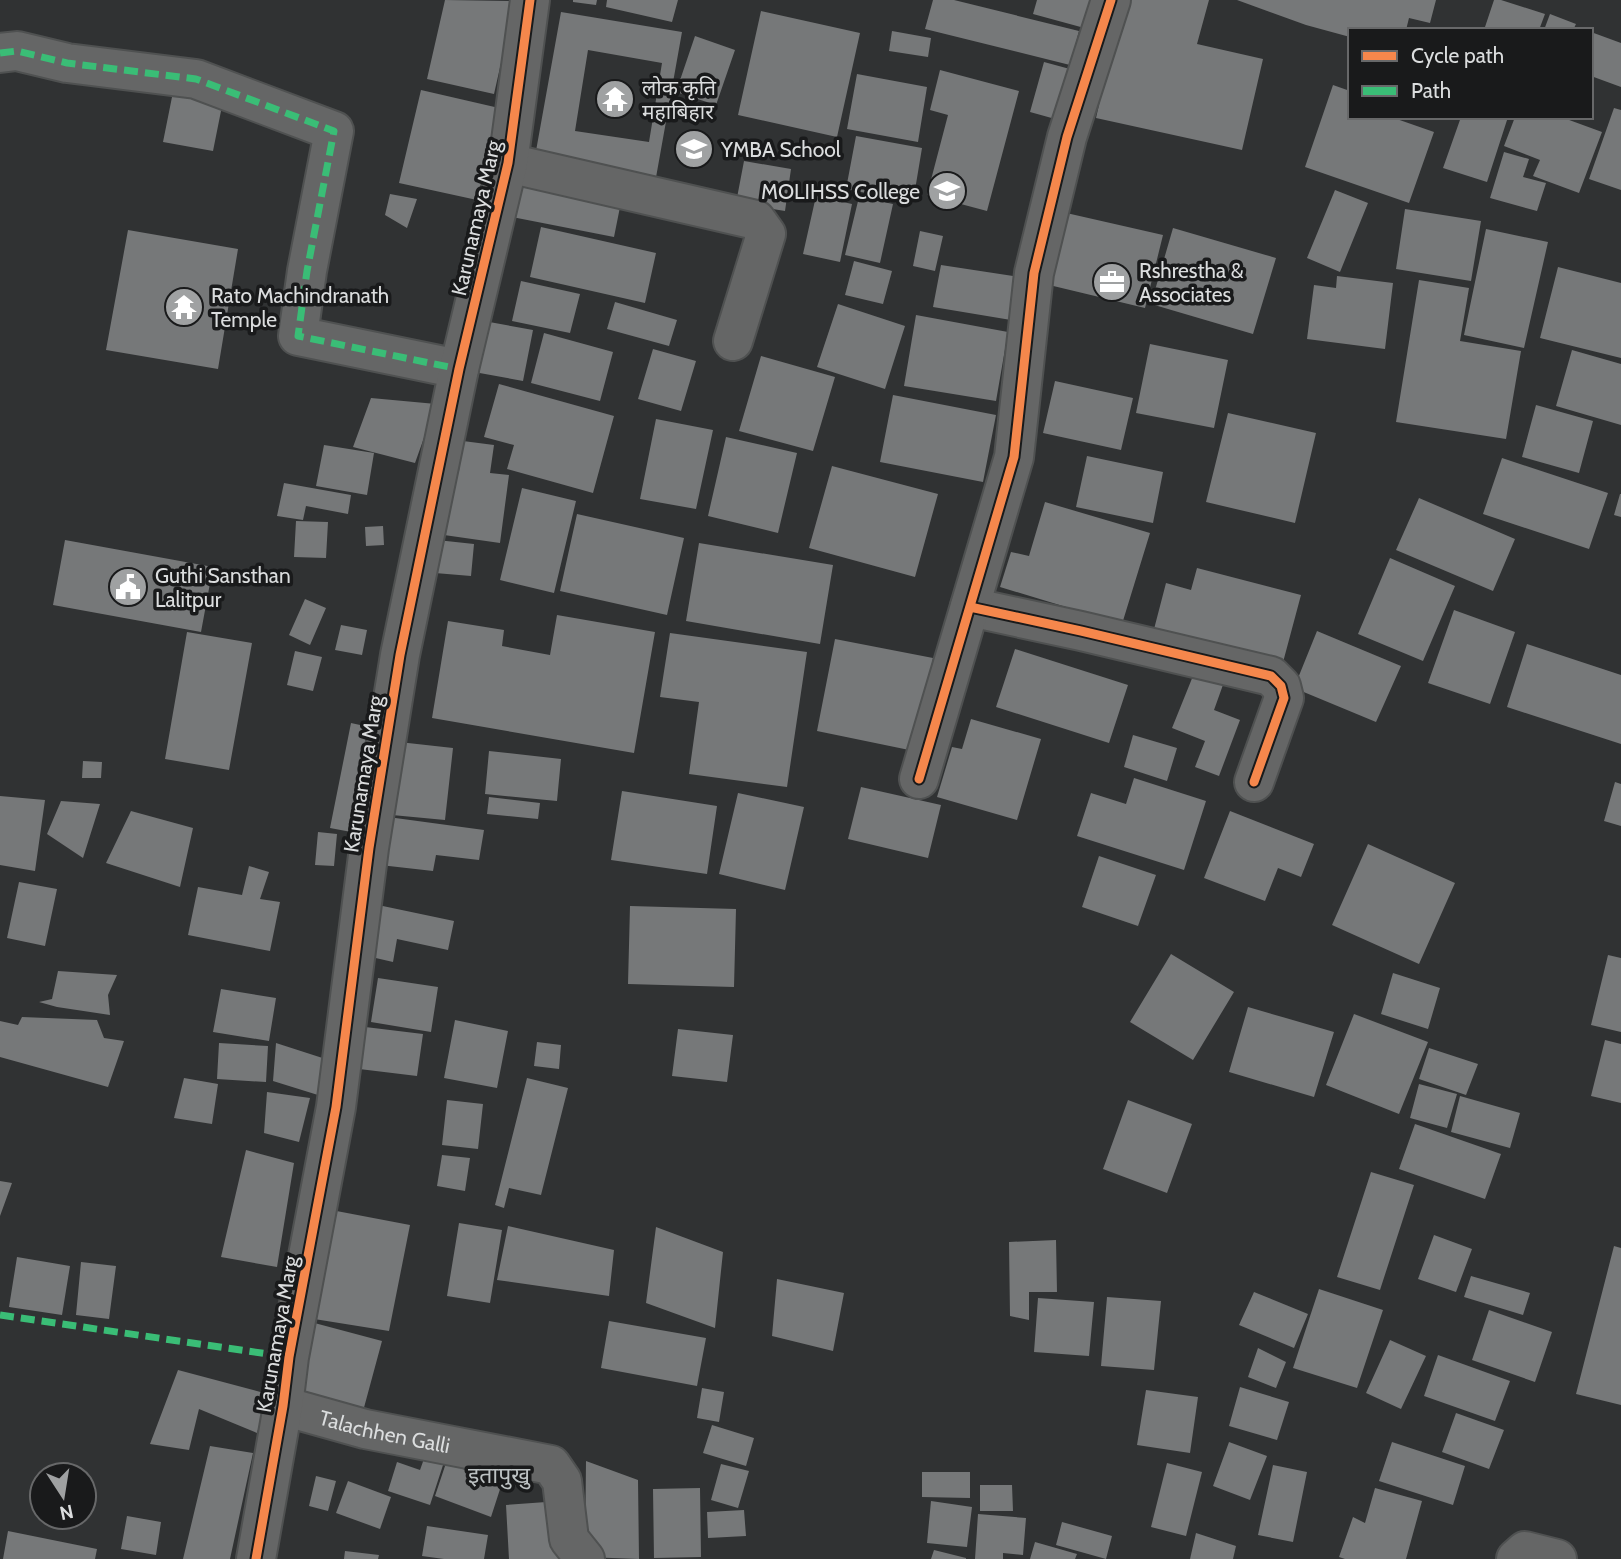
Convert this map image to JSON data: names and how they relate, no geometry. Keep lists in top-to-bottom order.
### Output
{
  "streets": {
    "street": ["Karunamaya Marg", "Talachhen Galli"]
  },
  "crossings": [
    ["Karunamaya Marg", "Talachhen Galli"]
  ],
  "districts": ["इतापुखु"],
  "places": {
    "temple": ["लोक कृति महाबिहार", "Rato Machindranath Temple"],
    "school or university": ["YMBA School", "MOLIHSS College"],
    "office": ["Rshrestha & Associates"],
    "public building": ["Guthi Sansthan Lalitpur"]
  },
  "legend": ["Cycle path", "Path"],
  "north": "bottom"
}
